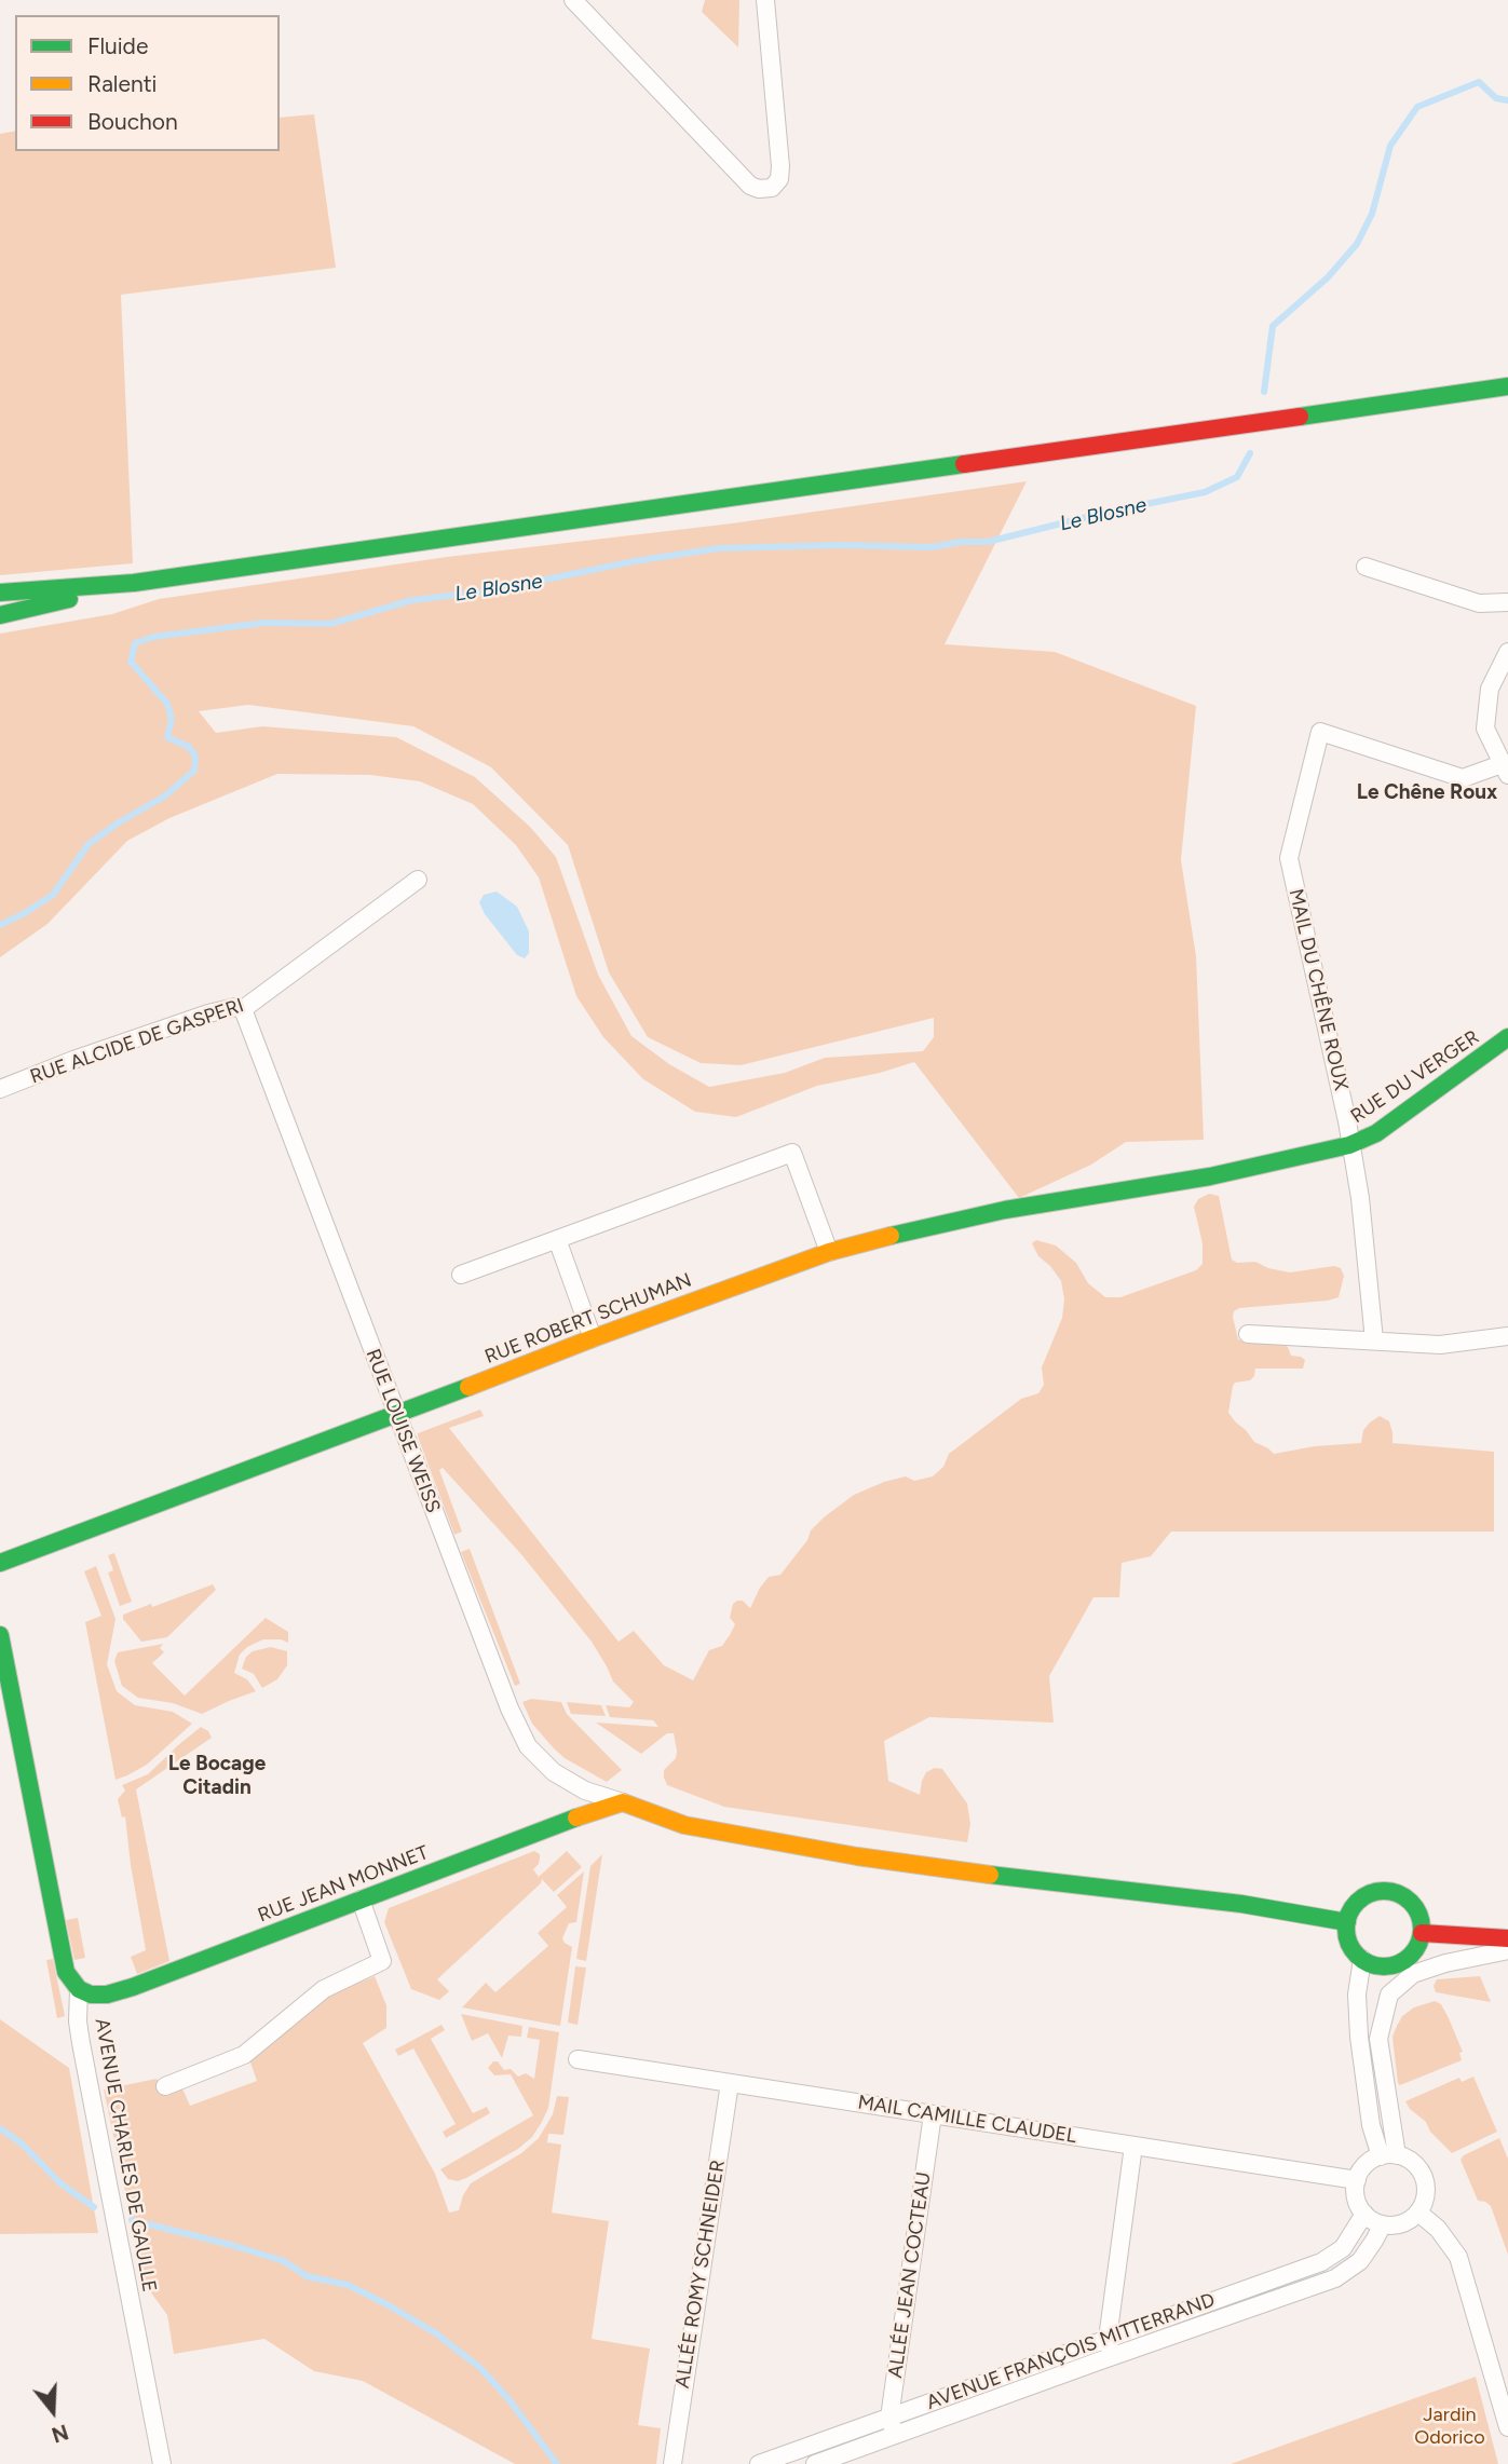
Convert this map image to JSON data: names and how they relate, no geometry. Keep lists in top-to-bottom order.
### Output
{
  "streets": {
    "street": [
      "MAIL DU CHÊNE ROUX",
      "RUE ALCIDE DE GASPERI",
      "RUE DU VERGER",
      "RUE ROBERT SCHUMAN",
      "RUE LOUISE WEISS",
      "RUE JEAN MONNET",
      "MAIL CAMILLE CLAUDEL",
      "AVENUE CHARLES DE GAULLE",
      "ALLÉE ROMY SCHNEIDER",
      "ALLÉE JEAN COCTEAU",
      "AVENUE FRANÇOIS MITTERRAND"
    ]
  },
  "crossings": [
    ["MAIL DU CHÊNE ROUX", "RUE DU VERGER"],
    ["RUE ALCIDE DE GASPERI", "RUE LOUISE WEISS"],
    ["RUE DU VERGER", "RUE ROBERT SCHUMAN"],
    ["RUE ROBERT SCHUMAN", "RUE LOUISE WEISS"],
    ["RUE LOUISE WEISS", "RUE JEAN MONNET"],
    ["RUE JEAN MONNET", "AVENUE CHARLES DE GAULLE"],
    ["MAIL CAMILLE CLAUDEL", "ALLÉE ROMY SCHNEIDER"],
    ["MAIL CAMILLE CLAUDEL", "ALLÉE JEAN COCTEAU"],
    ["MAIL CAMILLE CLAUDEL", "AVENUE FRANÇOIS MITTERRAND"],
    ["ALLÉE JEAN COCTEAU", "AVENUE FRANÇOIS MITTERRAND"]
  ],
  "districts": ["Le Chêne Roux", "Le Bocage Citadin"],
  "water": ["Le Blosne"],
  "parks": ["Jardin Odorico"],
  "legend": ["Fluide", "Ralenti", "Bouchon"],
  "north": "bottom"
}
